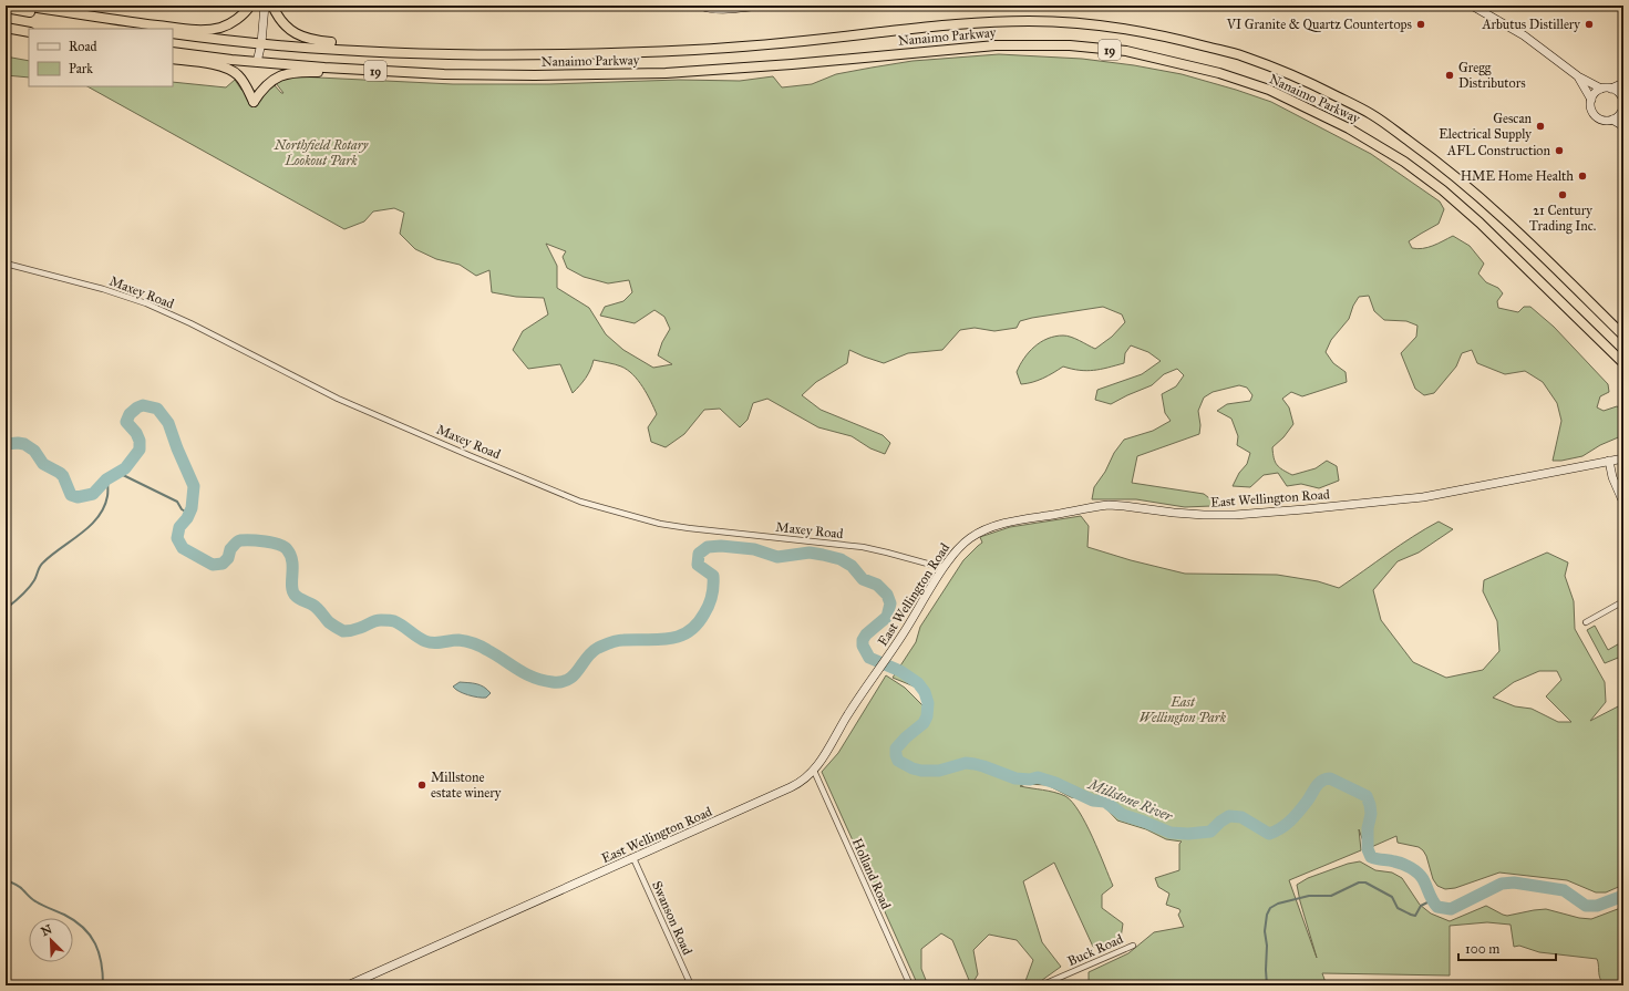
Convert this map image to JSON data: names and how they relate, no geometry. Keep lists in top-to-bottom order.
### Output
{
  "streets": {
    "highway": ["Nanaimo Parkway", "19"],
    "street": [
      "Maxey Road",
      "East Wellington Road",
      "Holland Road",
      "Swanson Road",
      "Buck Road"
    ]
  },
  "crossings": [
    ["Maxey Road", "East Wellington Road"],
    ["East Wellington Road", "Holland Road"],
    ["East Wellington Road", "Swanson Road"]
  ],
  "water": ["Millstone River"],
  "parks": ["Northfield Rotary Lookout Park", "East Wellington Park"],
  "places": [
    "VI Granite & Quartz Countertops",
    "Arbutus Distillery",
    "Gregg Distributors",
    "Gescan Electrical Supply",
    "AFL Construction",
    "HME Home Health",
    "21 Century Trading Inc.",
    "Millstone estate winery"
  ],
  "legend": ["Road", "Park"],
  "scale_bar": "100 m",
  "north": "top left"
}
